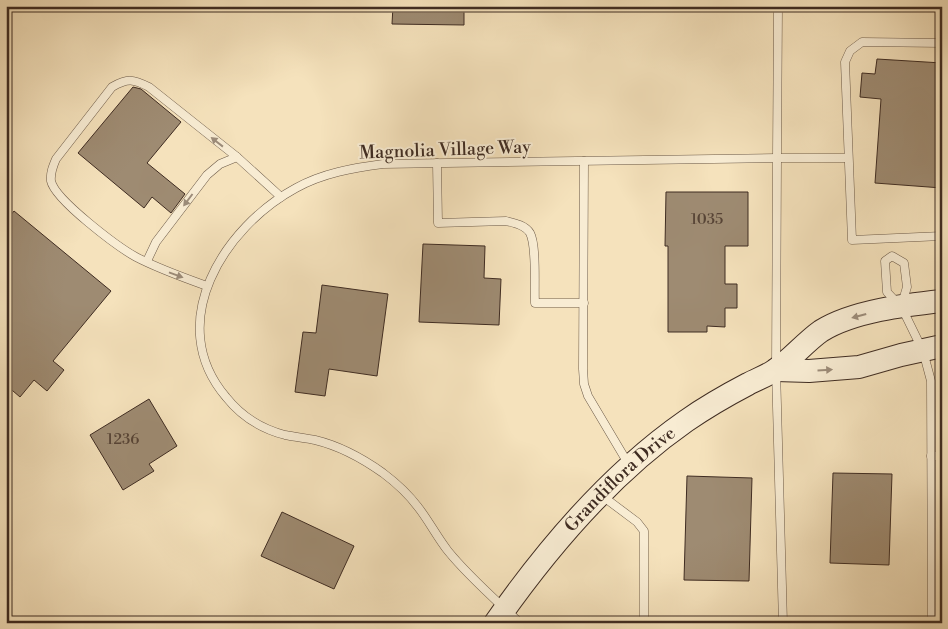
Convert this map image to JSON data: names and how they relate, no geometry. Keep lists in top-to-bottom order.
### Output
{
  "streets": {
    "street": ["Grandiflora Drive"],
    "lane": ["Magnolia Village Way"]
  },
  "crossings": [
    ["Magnolia Village Way", "Grandiflora Drive"]
  ],
  "house_numbers": ["1035", "1236"]
}
